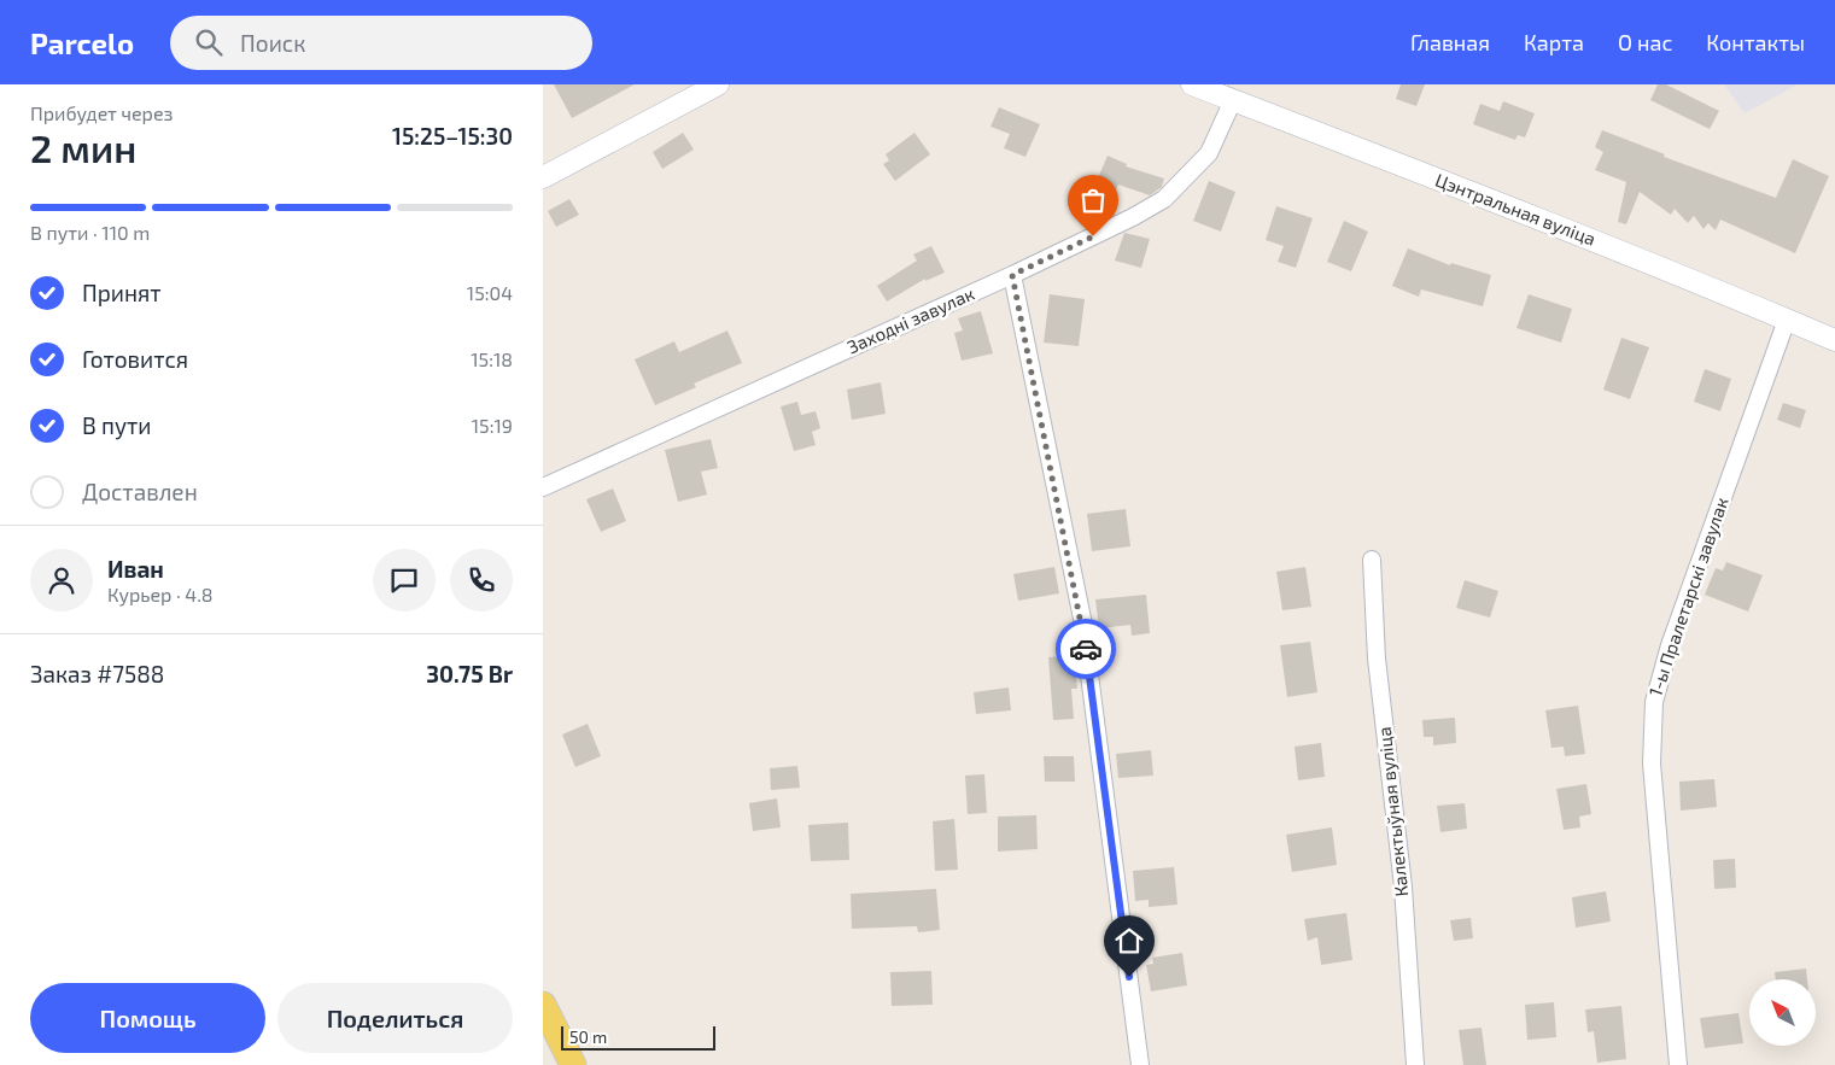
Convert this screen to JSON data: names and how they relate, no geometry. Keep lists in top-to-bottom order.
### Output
{
  "streets": {
    "street": [
      "Цэнтральная вуліца",
      "Заходні завулак",
      "1-ы Пралетарскі завулак",
      "Калектыўная вуліца"
    ]
  },
  "crossings": [
    ["Цэнтральная вуліца", "Заходні завулак"],
    ["Цэнтральная вуліца", "1-ы Пралетарскі завулак"]
  ],
  "scale_bar": "50 m",
  "north": "top left",
  "page": {
    "header": "Parcelo",
    "search": "Поиск",
    "nav": [
      "Главная",
      "Карта",
      "О нас",
      "Контакты"
    ],
    "heading": ["2 мин", "Прибудет через", "15:25–15:30"],
    "panel": [
      "Иван",
      "Курьер · 4.8",
      "Заказ #7588",
      "30.75 Br"
    ],
    "bar": "В пути · 110 m",
    "list": [
      ["Принят", "15:04"],
      ["Готовится", "15:18"],
      ["В пути", "15:19"],
      "Доставлен"
    ],
    "buttons": ["Помощь", "Поделиться"],
    "scale": "50 m"
  }
}
